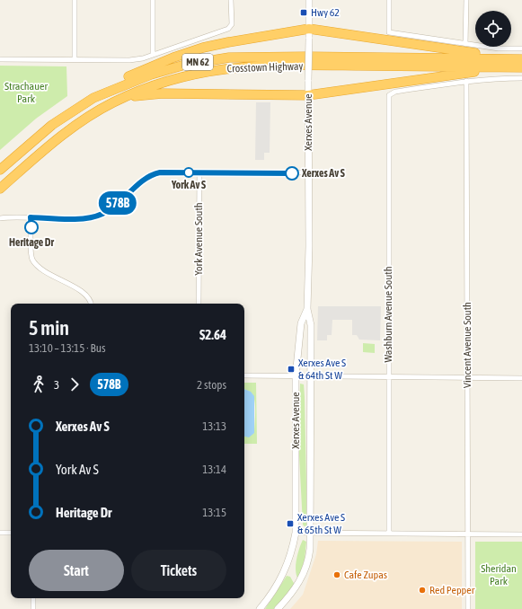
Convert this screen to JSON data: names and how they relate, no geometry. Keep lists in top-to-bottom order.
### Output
{
  "streets": {
    "highway": ["MN 62", "Crosstown Highway"],
    "street": [
      "Xerxes Avenue",
      "York Avenue South",
      "Washburn Avenue South",
      "Vincent Avenue South"
    ]
  },
  "crossings": [
    ["Washburn Avenue South", "Vincent Avenue South"]
  ],
  "parks": ["Strachauer Park", "Sheridan Park"],
  "places": {
    "transit": ["Hwy 62", "Xerxes Ave S & 64th St W", "Xerxes Ave S & 65th St W"],
    "other": [
      "York Av S",
      "Xerxes Av S",
      "Heritage Dr",
      "Cafe Zupas",
      "Red Pepper"
    ]
  },
  "lines": ["bus line 578B"],
  "page": {
    "on_map": "578B",
    "heading": ["5 min", "13:10 – 13:15 · Bus", "$2.64"],
    "legs": ["3", "578B", "2 stops"],
    "list": [
      {
        "name": "Xerxes Av S",
        "value": "13:13"
      },
      {
        "name": "York Av S",
        "value": "13:14"
      },
      {
        "name": "Heritage Dr",
        "value": "13:15"
      }
    ],
    "buttons": ["Start", "Tickets"]
  }
}
